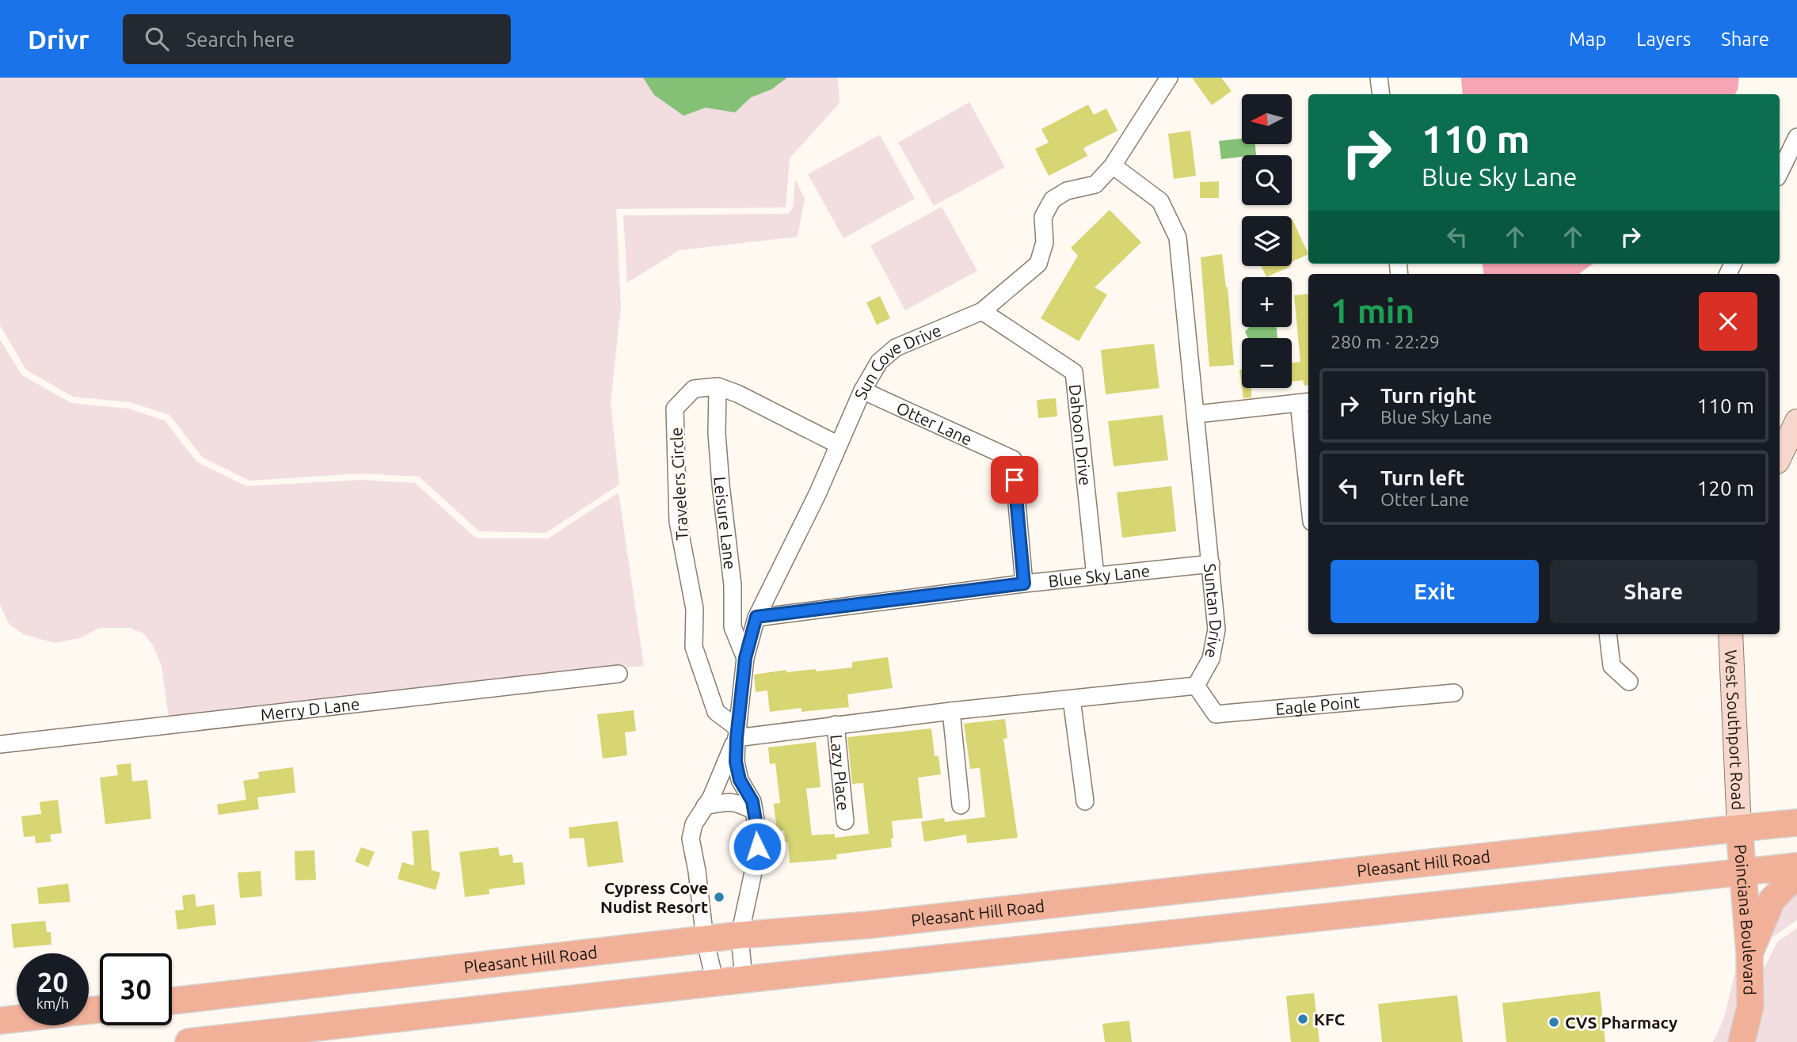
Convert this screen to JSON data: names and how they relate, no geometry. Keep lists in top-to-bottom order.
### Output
{
  "streets": {
    "main road": ["Pleasant Hill Road", "Poinciana Boulevard"],
    "street": [
      "Sun Cove Drive",
      "Otter Lane",
      "Dahoon Drive",
      "Travelers Circle",
      "Leisure Lane",
      "Blue Sky Lane",
      "Suntan Drive",
      "Eagle Point",
      "Merry D Lane",
      "West Southport Road",
      "Lazy Place"
    ]
  },
  "crossings": [
    ["Sun Cove Drive", "Otter Lane"],
    ["Sun Cove Drive", "Dahoon Drive"],
    ["Sun Cove Drive", "Travelers Circle"],
    ["Sun Cove Drive", "Leisure Lane"],
    ["Sun Cove Drive", "Blue Sky Lane"],
    ["Sun Cove Drive", "Suntan Drive"],
    ["Sun Cove Drive", "Pleasant Hill Road"],
    ["Otter Lane", "Blue Sky Lane"],
    ["Dahoon Drive", "Blue Sky Lane"],
    ["Travelers Circle", "Leisure Lane"],
    ["Blue Sky Lane", "Suntan Drive"],
    ["Suntan Drive", "Eagle Point"],
    ["West Southport Road", "Pleasant Hill Road"],
    ["West Southport Road", "Poinciana Boulevard"],
    ["Pleasant Hill Road", "Poinciana Boulevard"]
  ],
  "places": ["Cypress Cove Nudist Resort", "KFC", "CVS Pharmacy"],
  "north": "left",
  "page": {
    "header": "Drivr",
    "search": "Search here",
    "nav": ["Map", "Layers", "Share"],
    "map_buttons": ["+", "−"],
    "turn": ["110 m", "Blue Sky Lane"],
    "heading": ["1 min", "280 m · 22:29"],
    "list": [
      {
        "name": "Turn right",
        "note": "Blue Sky Lane",
        "value": "110 m"
      },
      {
        "name": "Turn left",
        "note": "Otter Lane",
        "value": "120 m"
      }
    ],
    "buttons": ["Exit", "Share"],
    "speed": "20 km/h",
    "limit": "30"
  }
}
